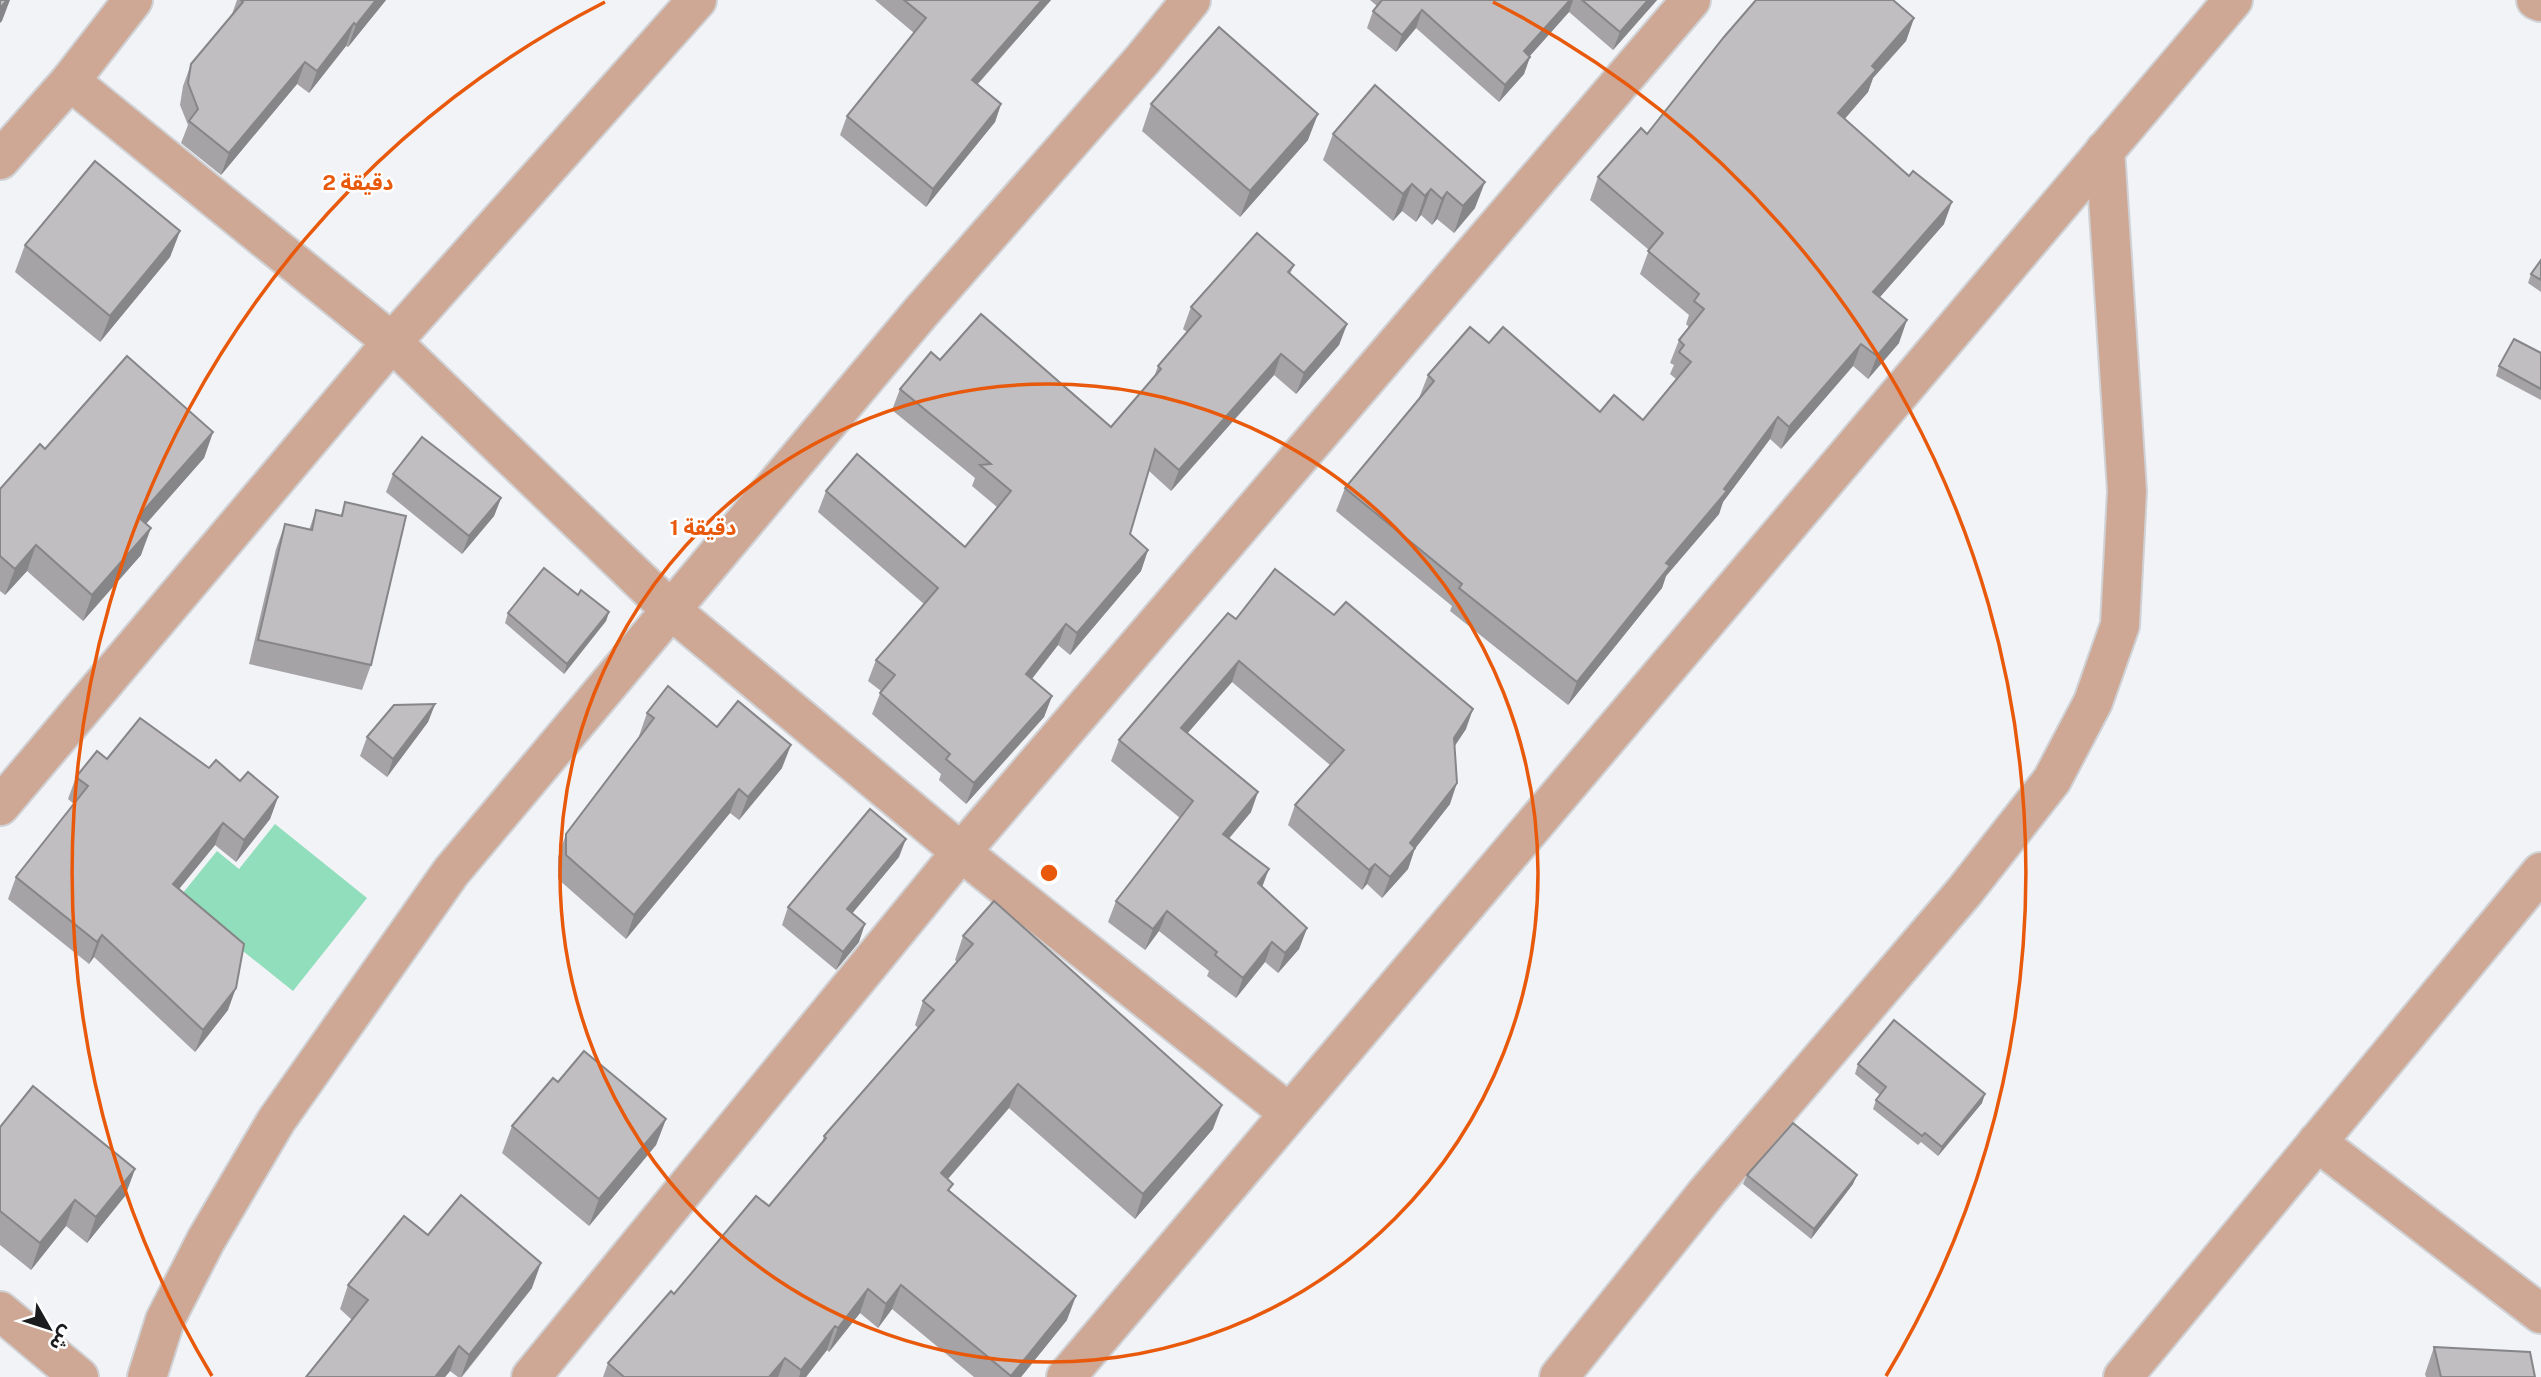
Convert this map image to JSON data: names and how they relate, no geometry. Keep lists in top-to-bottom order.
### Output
{
  "north": "bottom right",
  "rings": ["2 دقيقة", "1 دقيقة"]
}
